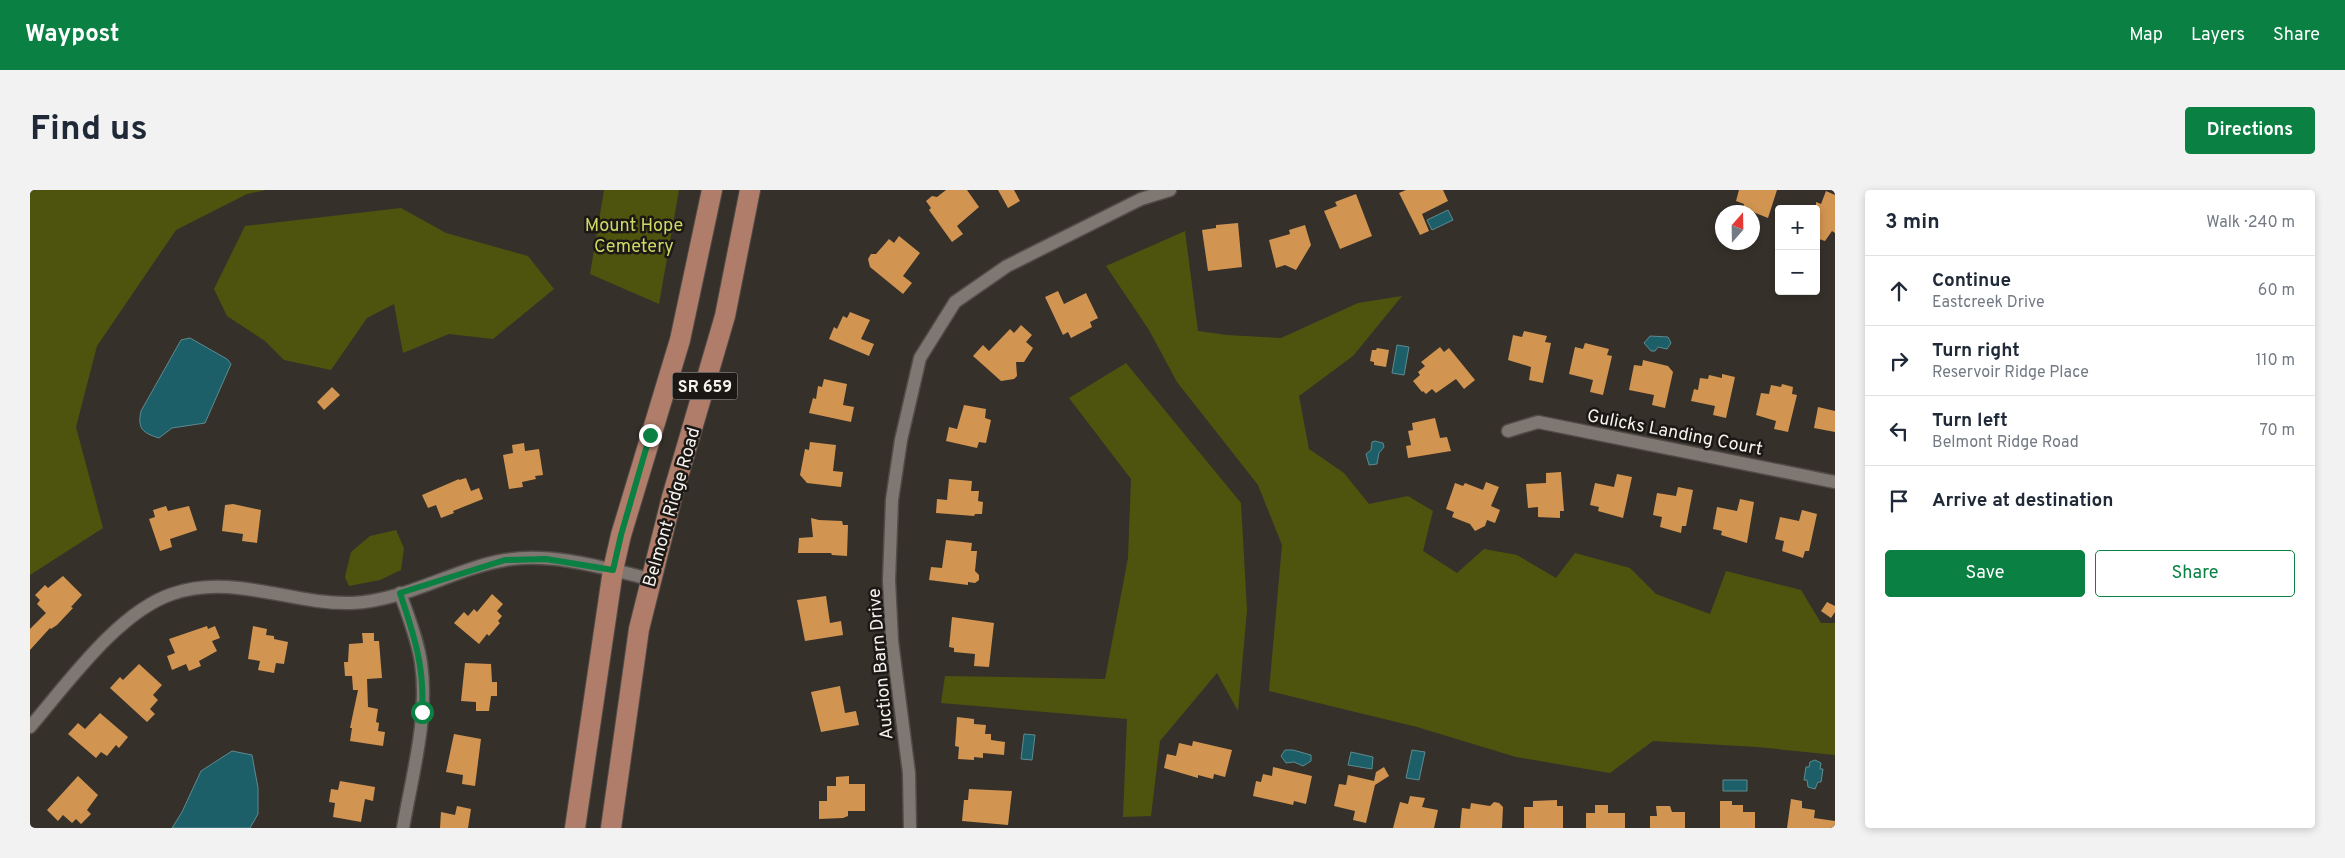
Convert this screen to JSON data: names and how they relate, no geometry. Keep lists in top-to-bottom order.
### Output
{
  "streets": {
    "main road": ["SR 659", "Belmont Ridge Road"],
    "street": ["Gulicks Landing Court", "Auction Barn Drive"]
  },
  "parks": ["Mount Hope Cemetery"],
  "north": "top",
  "page": {
    "header": "Waypost",
    "nav": ["Map", "Layers", "Share"],
    "buttons": [
      "Directions",
      ["Save", "Share"]
    ],
    "title": "Find us",
    "heading": ["3 min", "Walk · 240 m"],
    "map_buttons": ["+", "−"],
    "list": [
      ["Continue", "Eastcreek Drive", "60 m"],
      ["Turn right", "Reservoir Ridge Place", "110 m"],
      ["Turn left", "Belmont Ridge Road", "70 m"],
      "Arrive at destination"
    ]
  }
}
